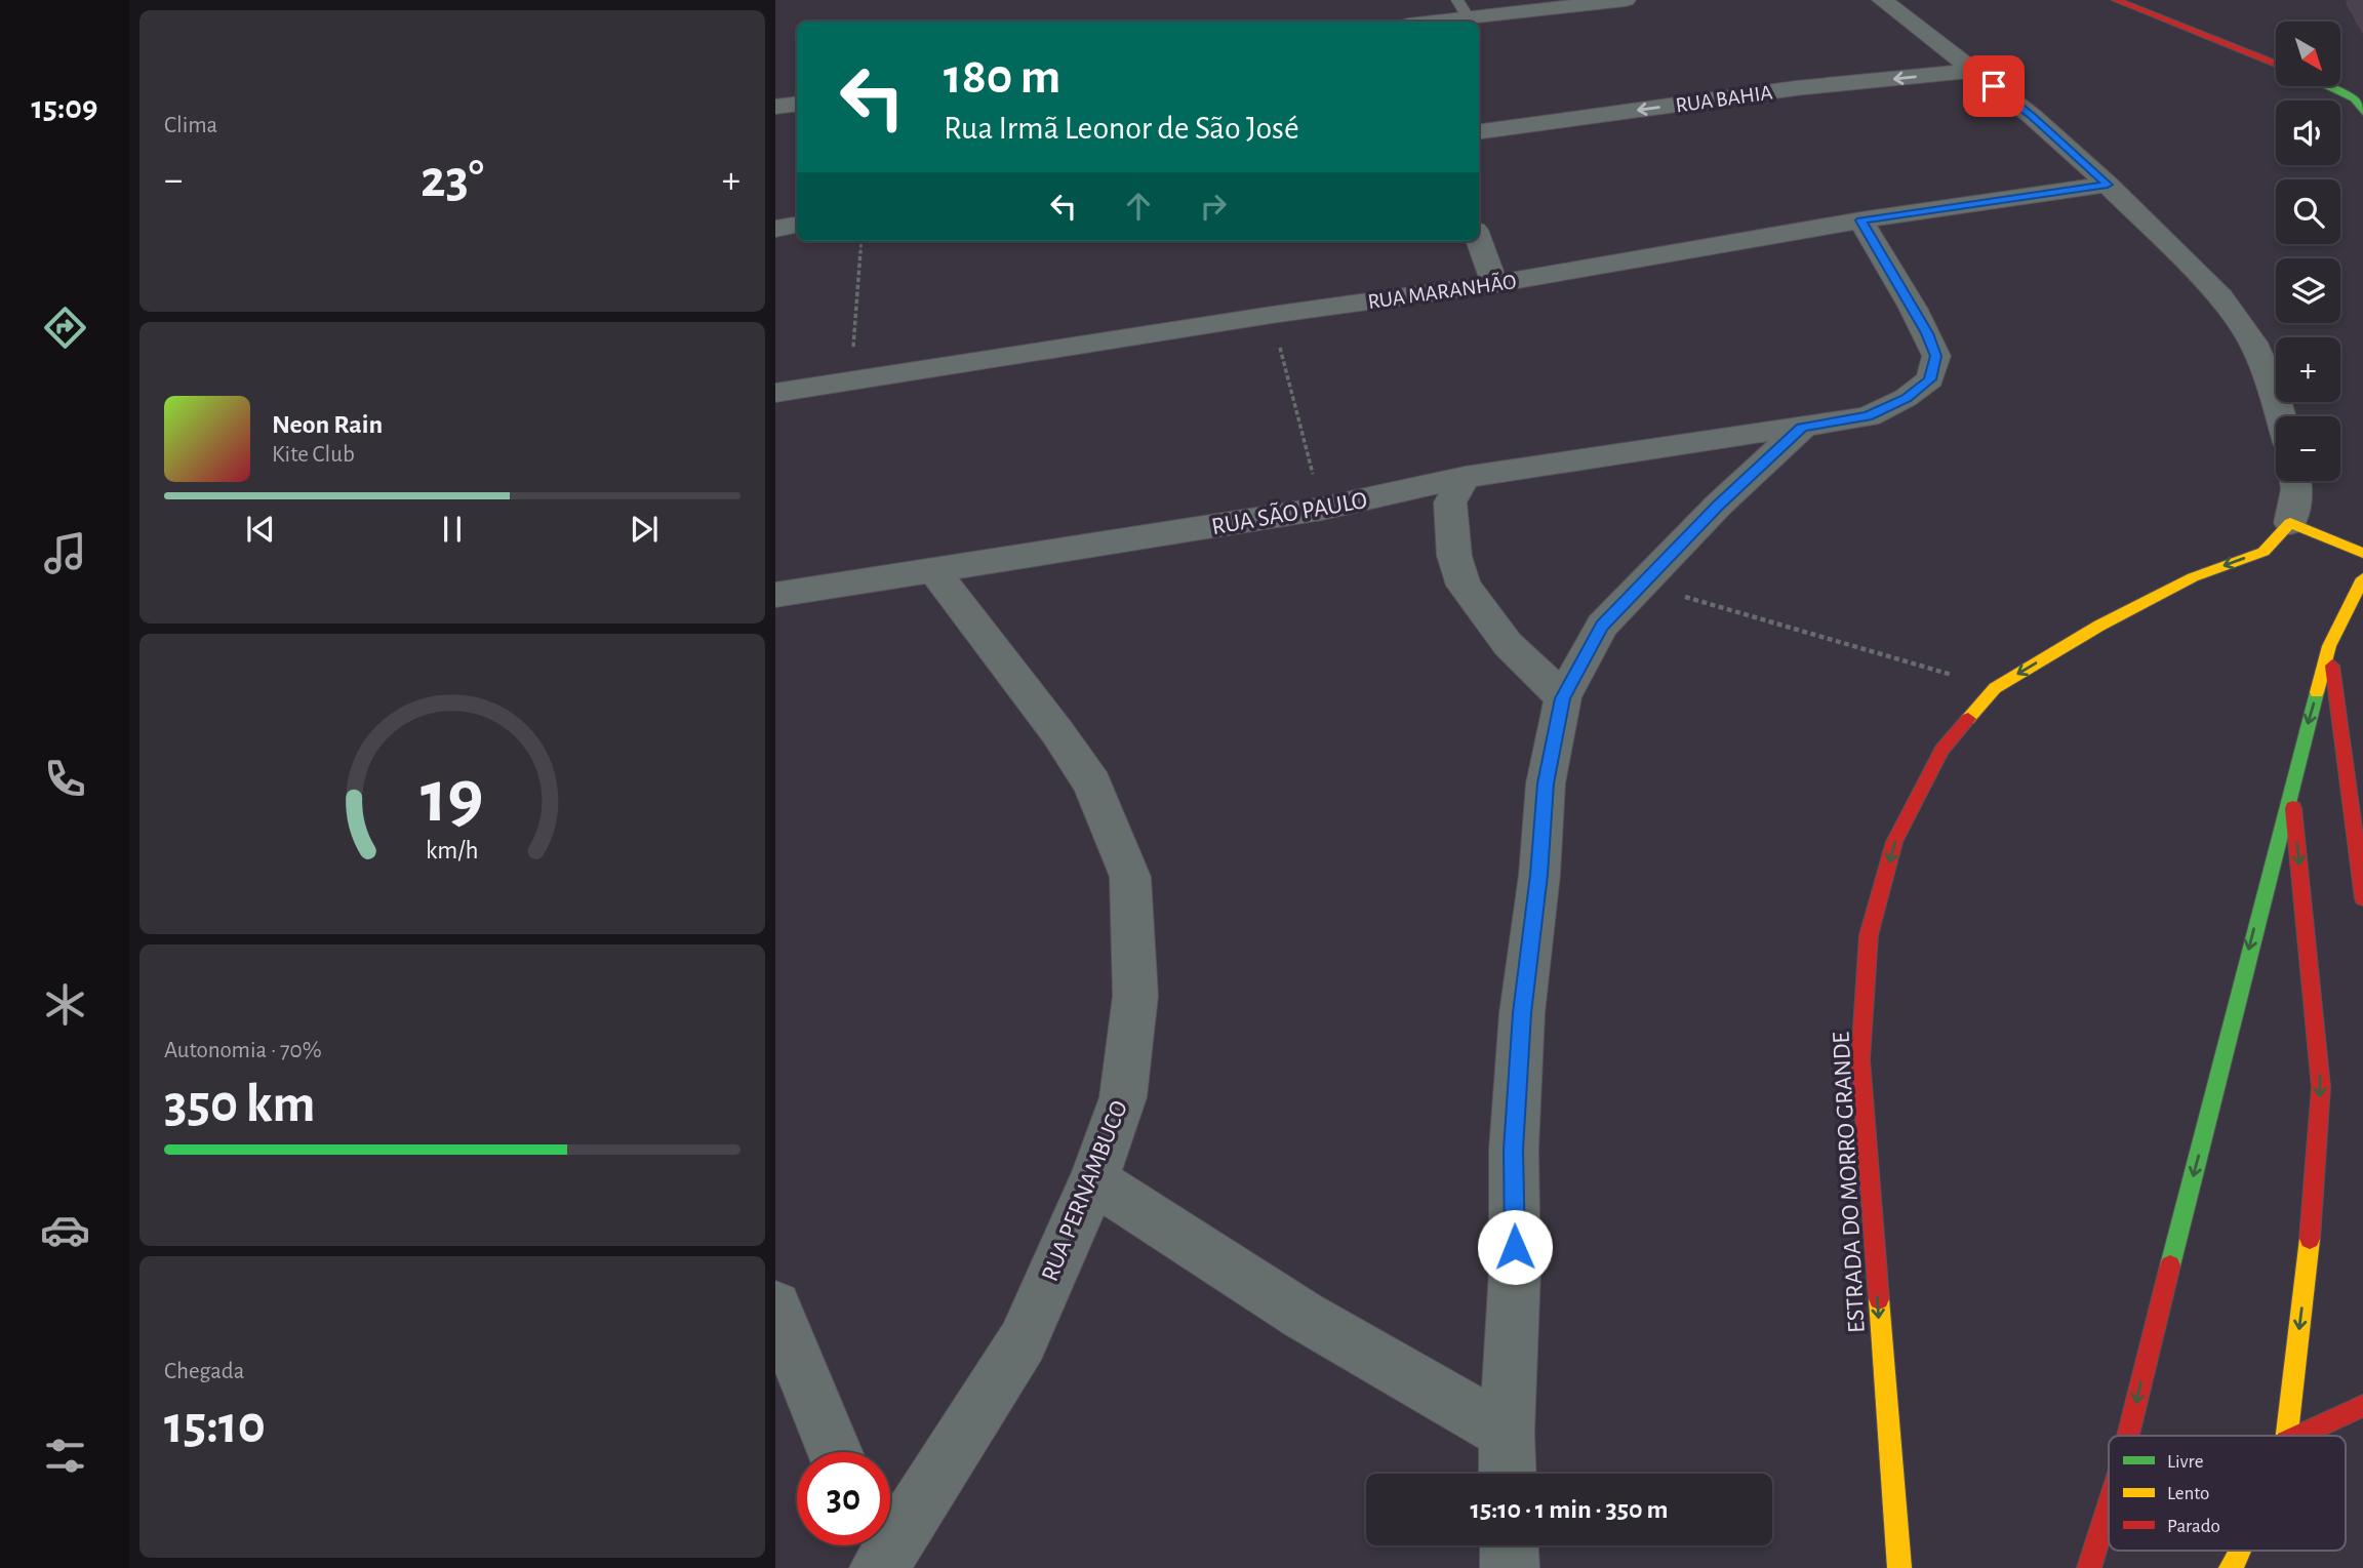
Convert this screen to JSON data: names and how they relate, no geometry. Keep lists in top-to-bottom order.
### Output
{
  "streets": {
    "street": [
      "RUA BAHIA",
      "RUA MARANHÃO",
      "RUA SÃO PAULO",
      "ESTRADA DO MORRO GRANDE",
      "RUA PERNAMBUCO"
    ]
  },
  "crossings": [
    ["RUA MARANHÃO", "RUA SÃO PAULO"],
    ["RUA SÃO PAULO", "RUA PERNAMBUCO"]
  ],
  "one_way": ["ESTRADA DO MORRO GRANDE"],
  "legend": ["Livre", "Lento", "Parado"],
  "north": "bottom right",
  "page": {
    "tabs": "15:09",
    "tile": [
      "Clima",
      ["Autonomia · 70%", "350 km"],
      ["Chegada", "15:10"]
    ],
    "map_buttons": ["+", "−"],
    "turn": ["180 m", "Rua Irmã Leonor de São José"],
    "heat": ["−", "23°", "+"],
    "song": ["Neon Rain", "Kite Club"],
    "limit": "30",
    "trip": "15:10 · 1 min · 350 m",
    "gauge": ["19", "km/h"]
  }
}
